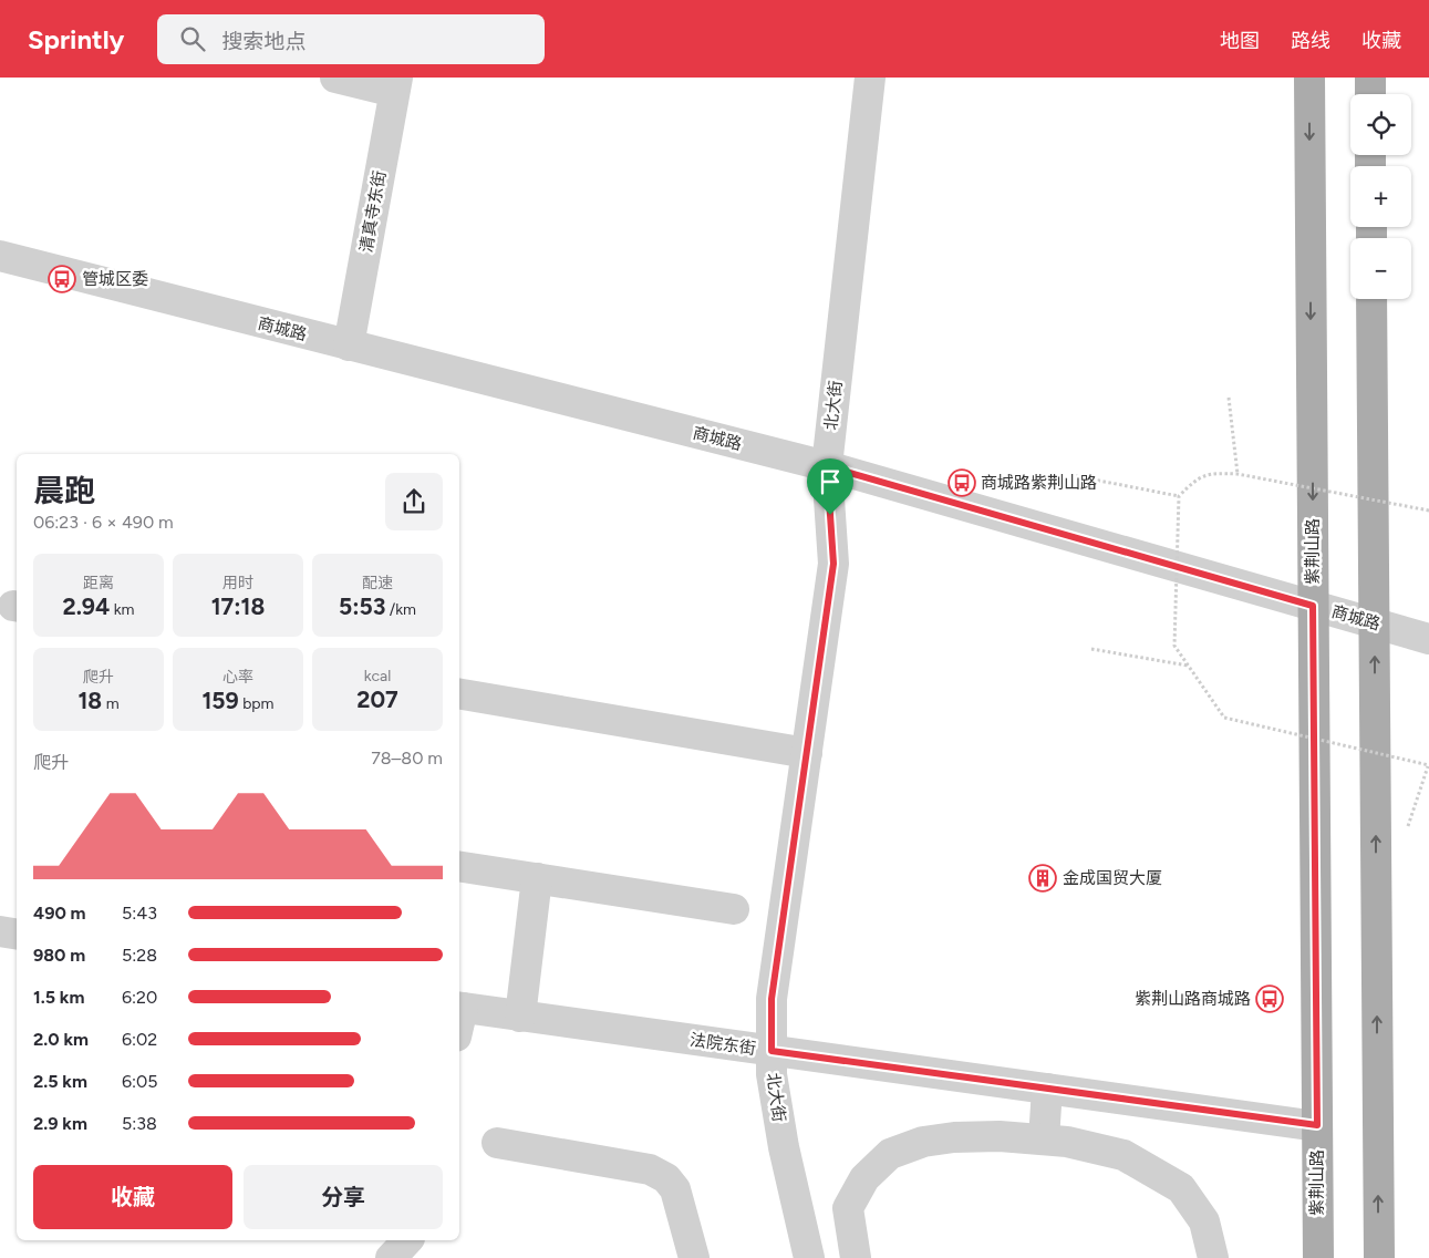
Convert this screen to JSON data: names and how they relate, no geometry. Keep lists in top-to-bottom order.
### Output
{
  "streets": {
    "main road": ["紫荆山路"],
    "street": [
      "清真寺东街",
      "商城路",
      "北大街",
      "法院东街"
    ]
  },
  "crossings": [
    ["清真寺东街", "商城路"],
    ["商城路", "北大街"],
    ["商城路", "紫荆山路"],
    ["北大街", "法院东街"],
    ["紫荆山路", "法院东街"]
  ],
  "places": {
    "bus stop": ["管城区委", "商城路紫荆山路", "紫荆山路商城路"],
    "building": ["金成国贸大厦"]
  },
  "page": {
    "header": "Sprintly",
    "search": "搜索地点",
    "nav": ["地图", "路线", "收藏"],
    "map_buttons": ["+", "−"],
    "heading": ["晨跑", "06:23 · 6 × 490 m"],
    "stats": [
      ["距离", "2.94 km"],
      ["用时", "17:18"],
      ["配速", "5:53 /km"],
      ["爬升", "18 m"],
      ["心率", "159 bpm"],
      ["kcal", "207"]
    ],
    "chart": ["爬升", "78–80 m"],
    "list": [
      {
        "name": "490 m",
        "note": "5:43"
      },
      {
        "name": "980 m",
        "note": "5:28"
      },
      {
        "name": "1.5 km",
        "note": "6:20"
      },
      {
        "name": "2.0 km",
        "note": "6:02"
      },
      {
        "name": "2.5 km",
        "note": "6:05"
      },
      {
        "name": "2.9 km",
        "note": "5:38"
      }
    ],
    "buttons": ["收藏", "分享"]
  }
}
